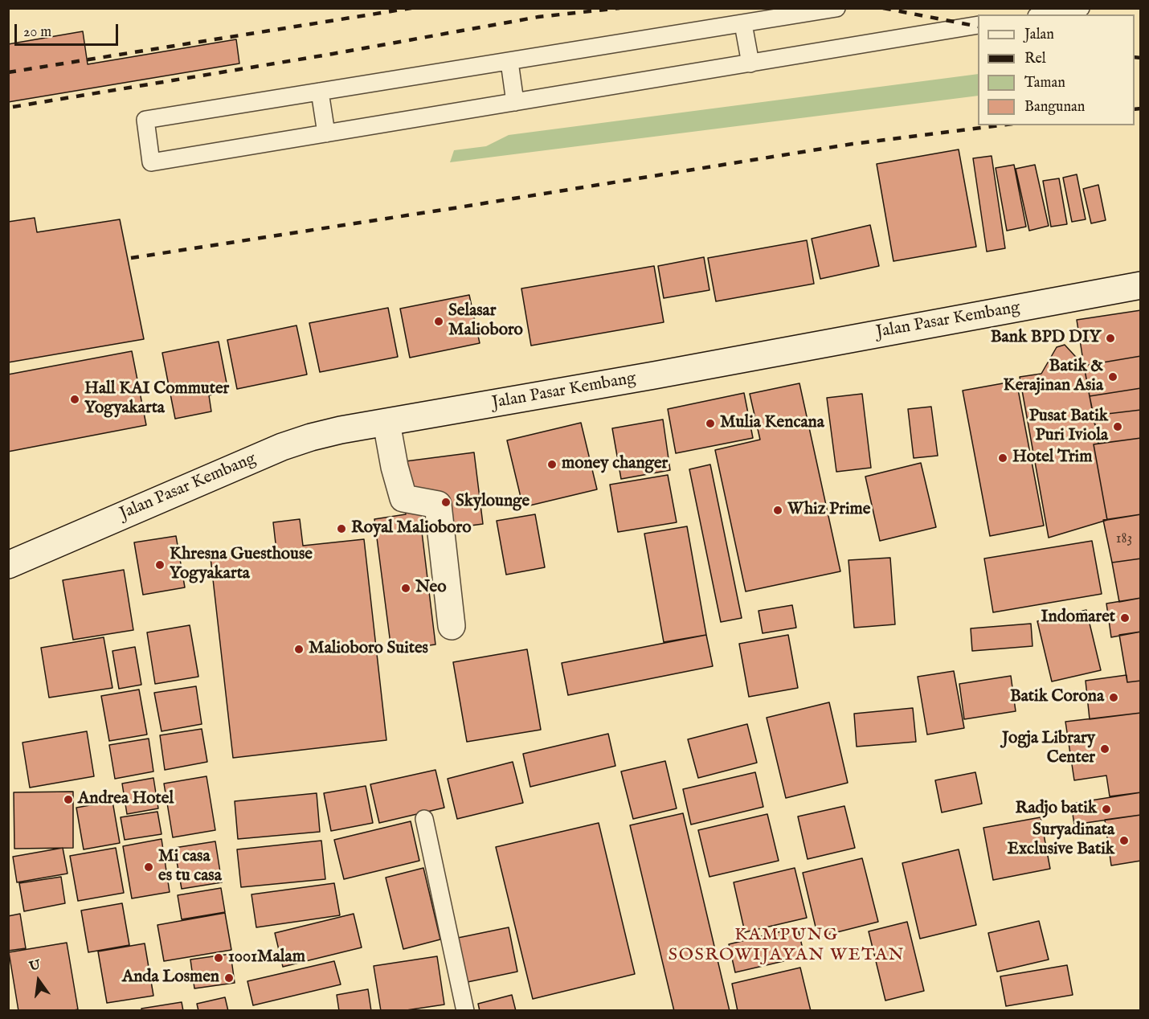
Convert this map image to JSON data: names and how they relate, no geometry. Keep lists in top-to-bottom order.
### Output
{
  "streets": {
    "main road": ["Jalan Pasar Kembang"]
  },
  "districts": ["KAMPUNG SOSROWIJAYAN WETAN"],
  "places": [
    "Selasar Malioboro",
    "Bank BPD DIY",
    "Batik & Kerajinan Asia",
    "Hall KAI Commuter Yogyakarta",
    "Mulia Kencana",
    "Pusat Batik Puri Iviola",
    "Hotel Trim",
    "money changer",
    "Skylounge",
    "Whiz Prime",
    "Royal Malioboro",
    "Khresna Guesthouse Yogyakarta",
    "Neo",
    "Indomaret",
    "Malioboro Suites",
    "Batik Corona",
    "Jogja Library Center",
    "Andrea Hotel",
    "Radjo batik",
    "Suryadinata Exclusive Batik",
    "Mi casa es tu casa",
    "1001Malam",
    "Anda Losmen"
  ],
  "house_numbers": ["183"],
  "legend": [
    "Jalan",
    "Rel",
    "Taman",
    "Bangunan"
  ],
  "scale_bar": "20 m",
  "north": "top"
}
